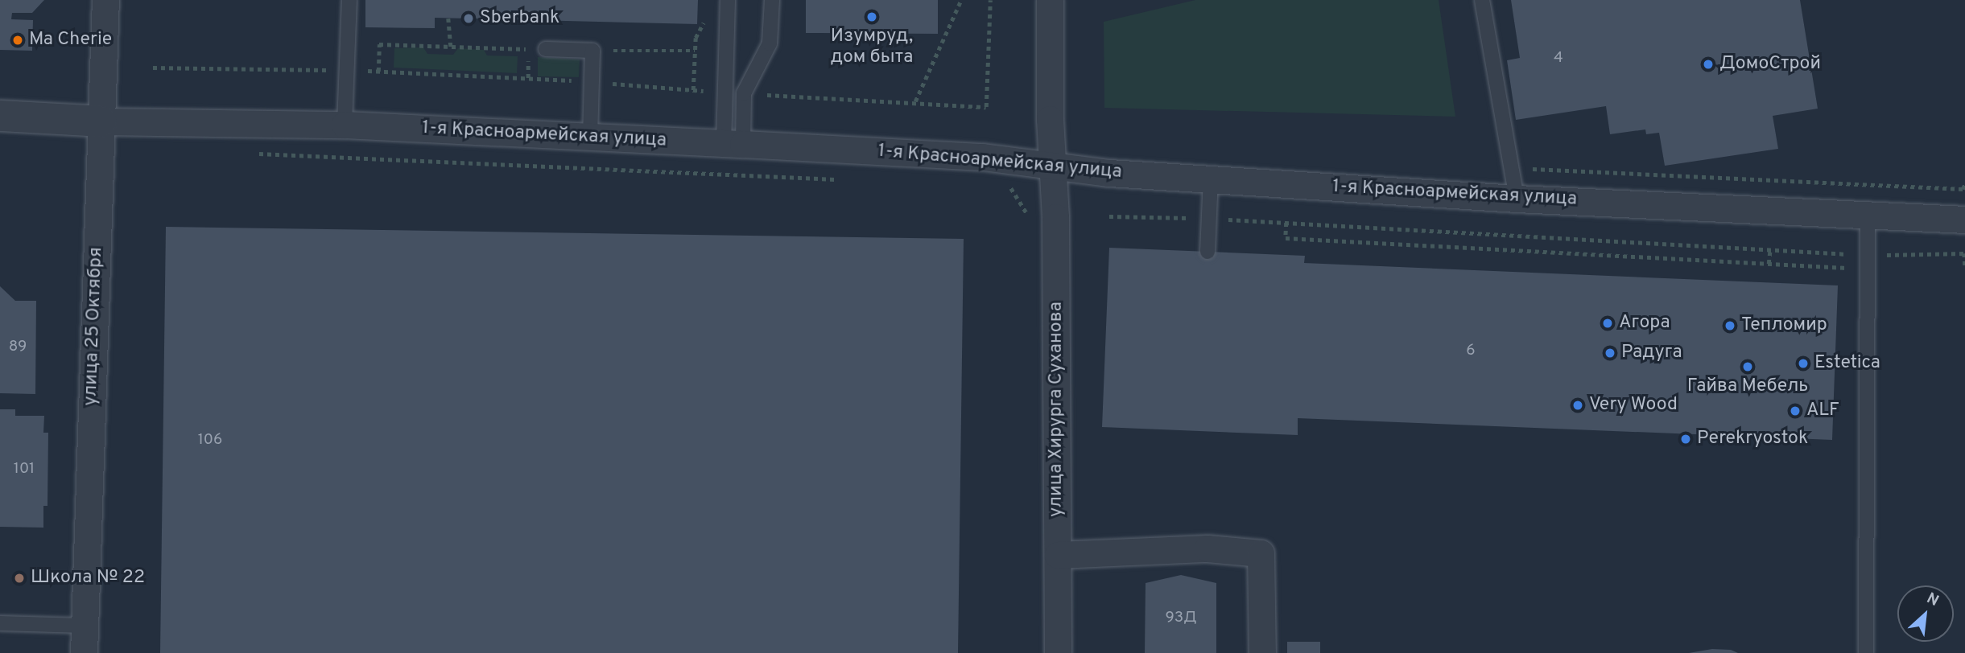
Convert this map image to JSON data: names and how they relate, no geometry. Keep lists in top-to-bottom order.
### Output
{
  "streets": {
    "street": ["1-я Красноармейская улица", "улица 25 Октября", "улица Хирурга Суханова"]
  },
  "crossings": [
    ["1-я Красноармейская улица", "улица 25 Октября"],
    ["1-я Красноармейская улица", "улица Хирурга Суханова"]
  ],
  "places": [
    "Изумруд, дом быта",
    "Sberbank",
    "Ma Cherie",
    "ДомоСтрой",
    "Агора",
    "Тепломир",
    "Радуга",
    "Estetica",
    "Гайва Мебель",
    "Very Wood",
    "ALF",
    "Perekryostok",
    "Школа № 22"
  ],
  "house_numbers": [
    "4",
    "89",
    "6",
    "106",
    "101",
    "93Д"
  ],
  "north": "top right"
}
